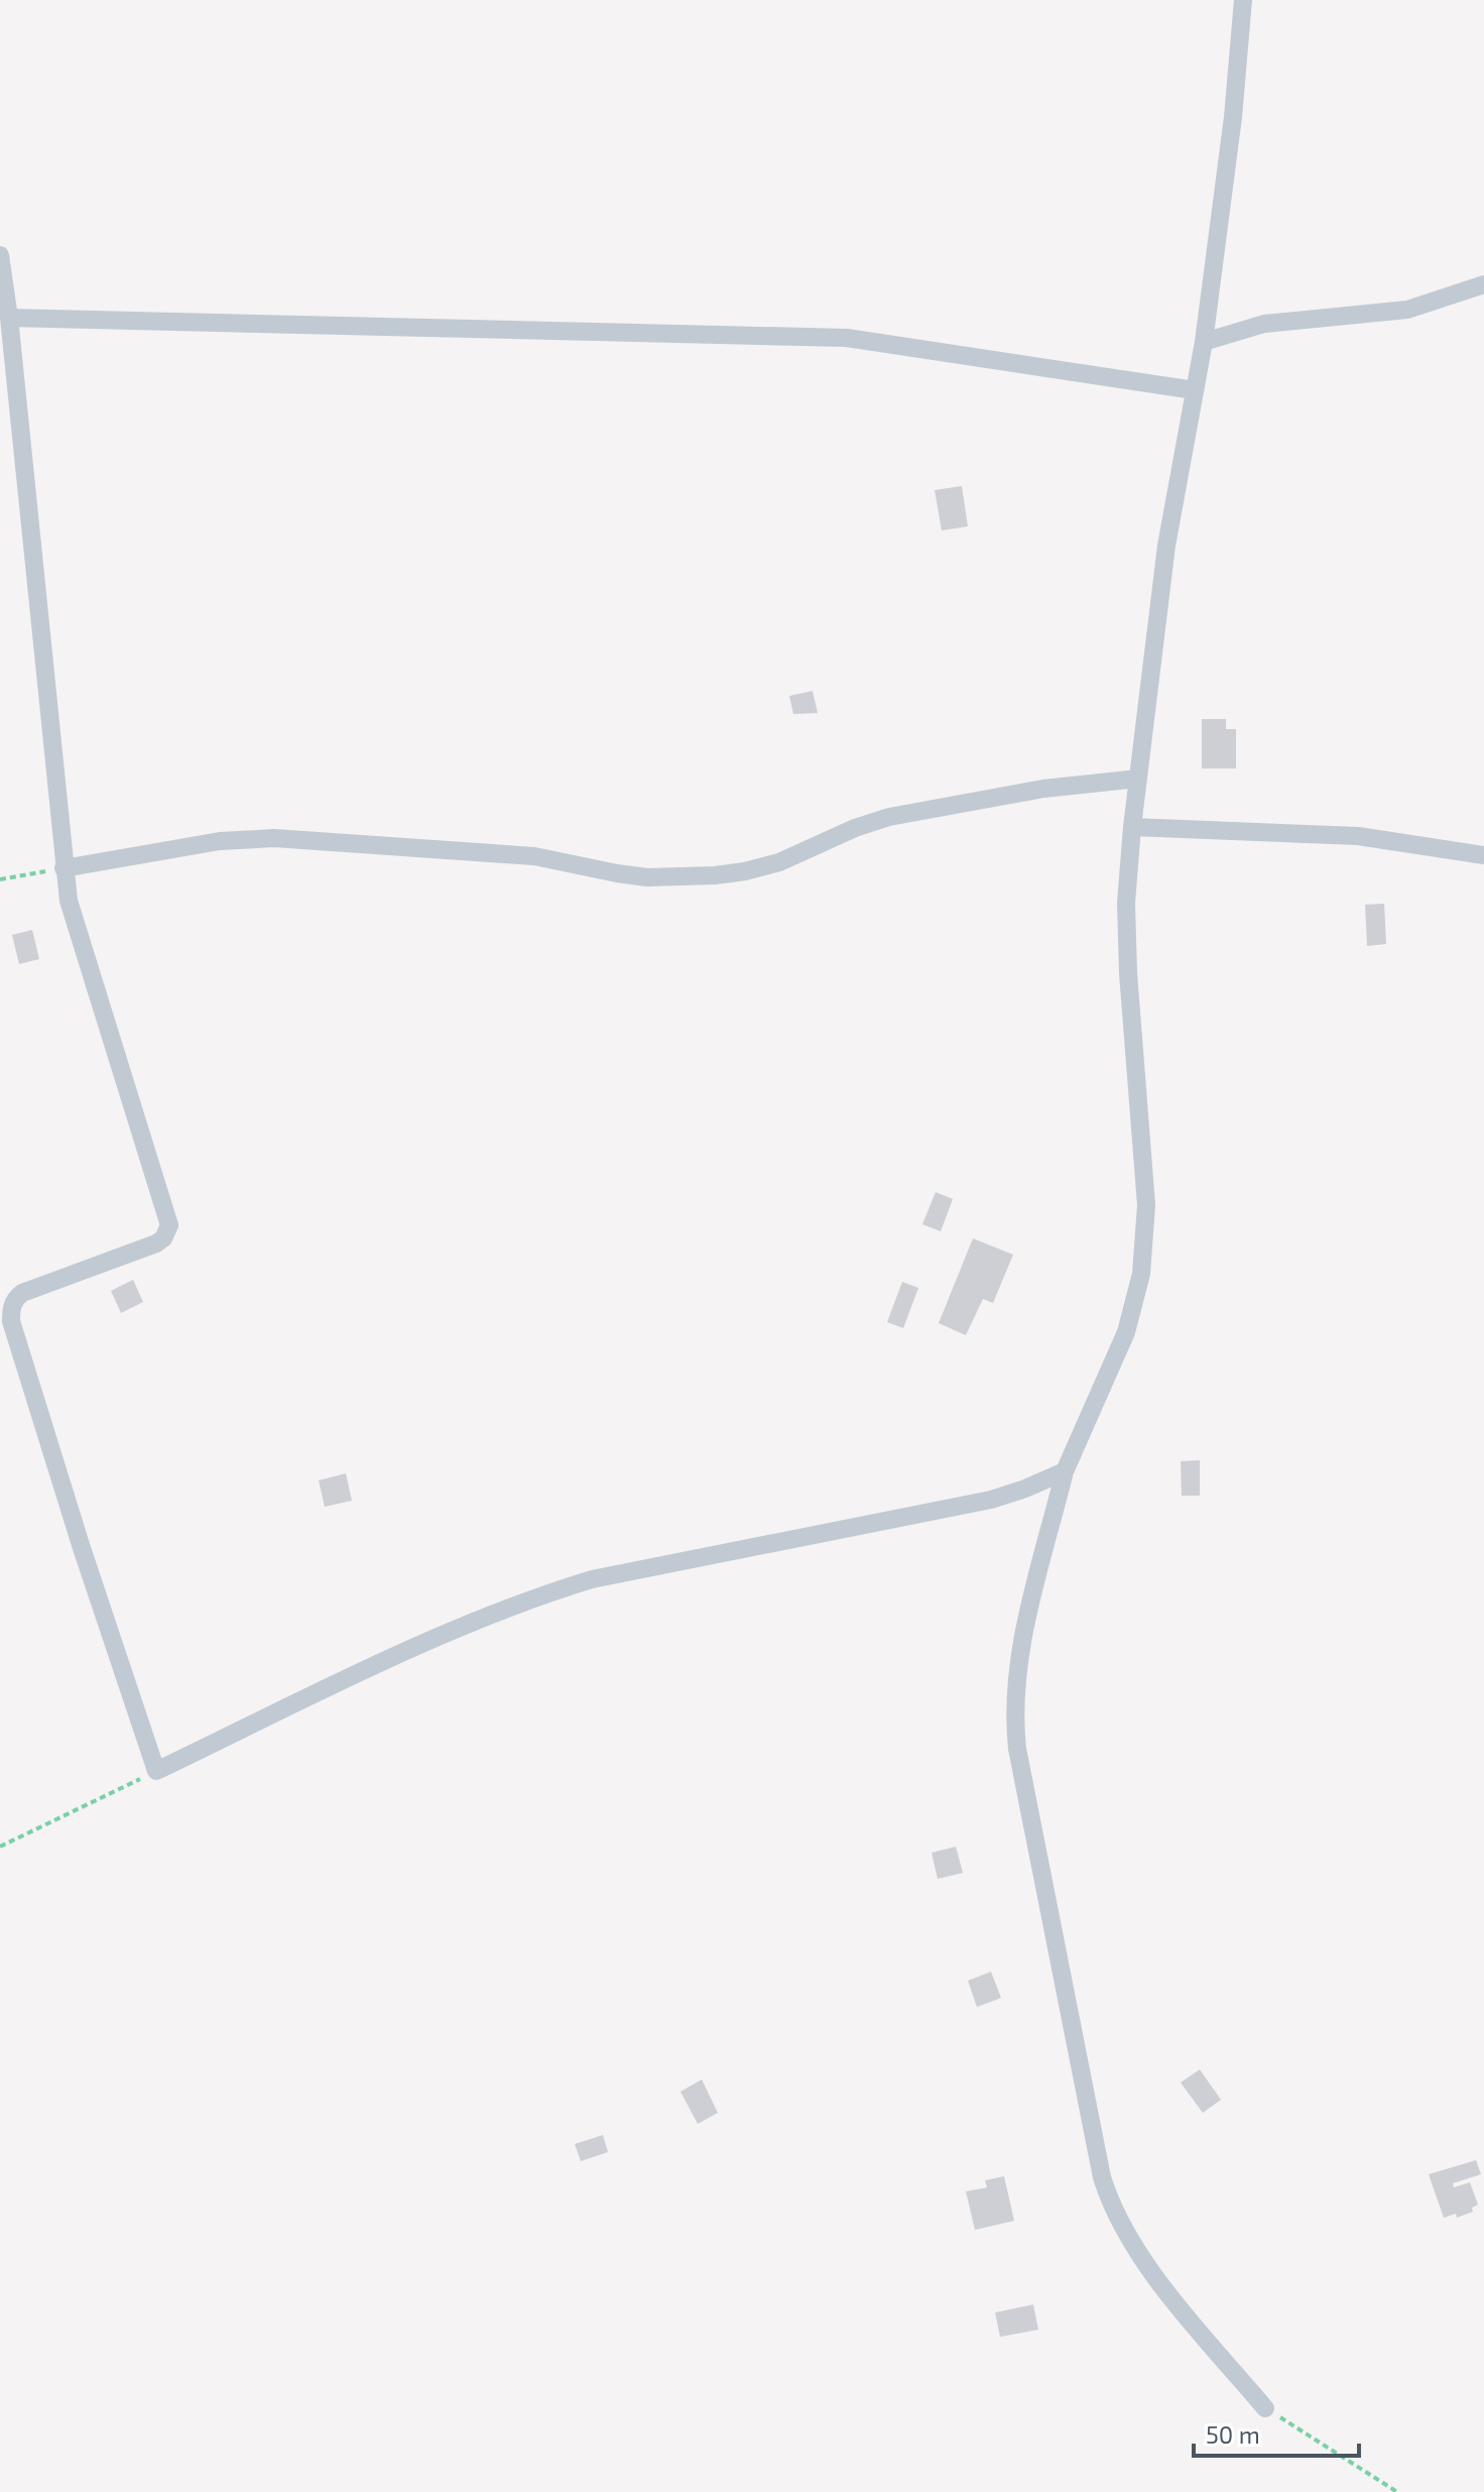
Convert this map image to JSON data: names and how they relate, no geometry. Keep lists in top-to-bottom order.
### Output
{
  "scale_bar": "50 m"
}
